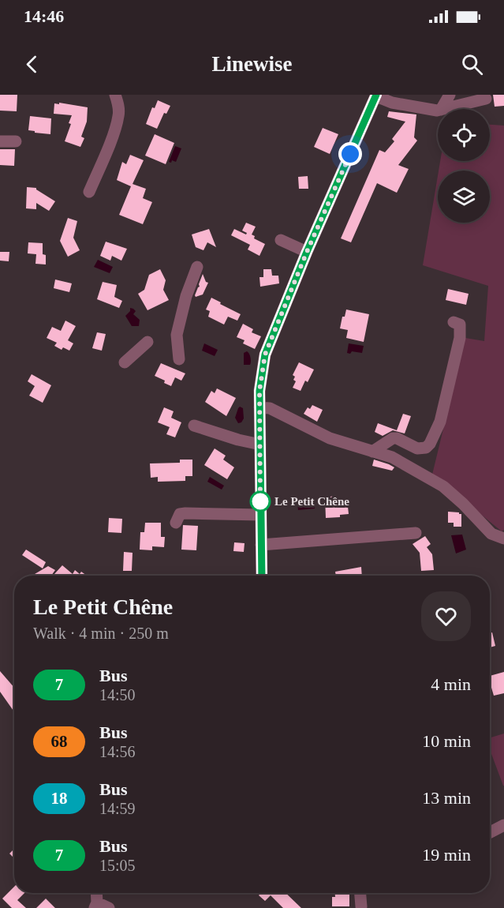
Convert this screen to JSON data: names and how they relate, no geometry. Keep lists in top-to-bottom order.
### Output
{
  "places": ["Le Petit Chêne"],
  "lines": ["bus line 7"],
  "page": {
    "status": "14:46",
    "header": "Linewise",
    "heading": ["Le Petit Chêne", "Walk · 4 min · 250 m"],
    "list": [
      {
        "mark": "7",
        "name": "Bus",
        "note": "14:50",
        "value": "4 min"
      },
      {
        "mark": "68",
        "name": "Bus",
        "note": "14:56",
        "value": "10 min"
      },
      {
        "mark": "18",
        "name": "Bus",
        "note": "14:59",
        "value": "13 min"
      },
      {
        "mark": "7",
        "name": "Bus",
        "note": "15:05",
        "value": "19 min"
      }
    ]
  }
}
